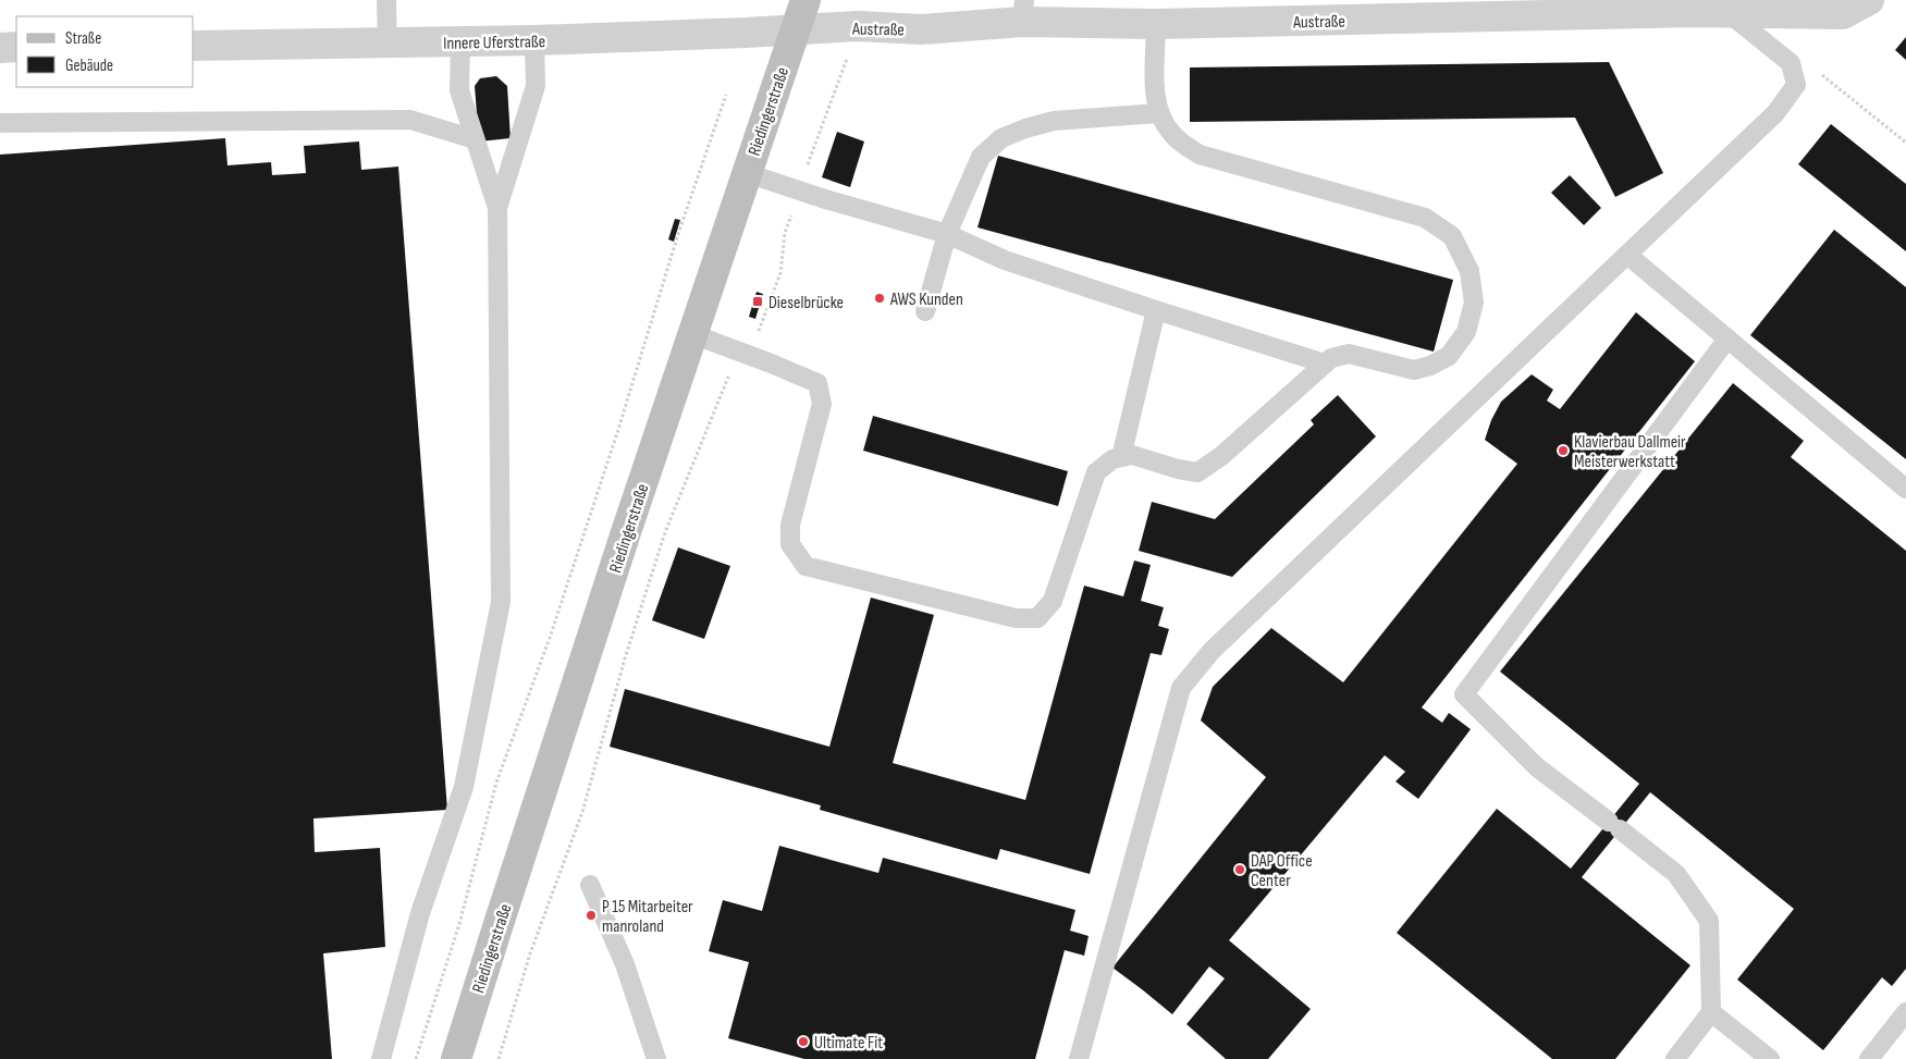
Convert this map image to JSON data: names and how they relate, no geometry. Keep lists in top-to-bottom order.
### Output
{
  "streets": {
    "main road": ["Riedingerstraße"],
    "street": ["Austraße", "Innere Uferstraße"]
  },
  "crossings": [
    ["Austraße", "Innere Uferstraße"],
    ["Austraße", "Riedingerstraße"],
    ["Innere Uferstraße", "Riedingerstraße"]
  ],
  "places": {
    "other": [
      "AWS Kunden",
      "Klavierbau Dallmeir Meisterwerkstatt",
      "DAP Office Center",
      "P 15 Mitarbeiter manroland",
      "Ultimate Fit"
    ],
    "transit": ["Dieselbrücke"]
  },
  "legend": ["Straße", "Gebäude"]
}
